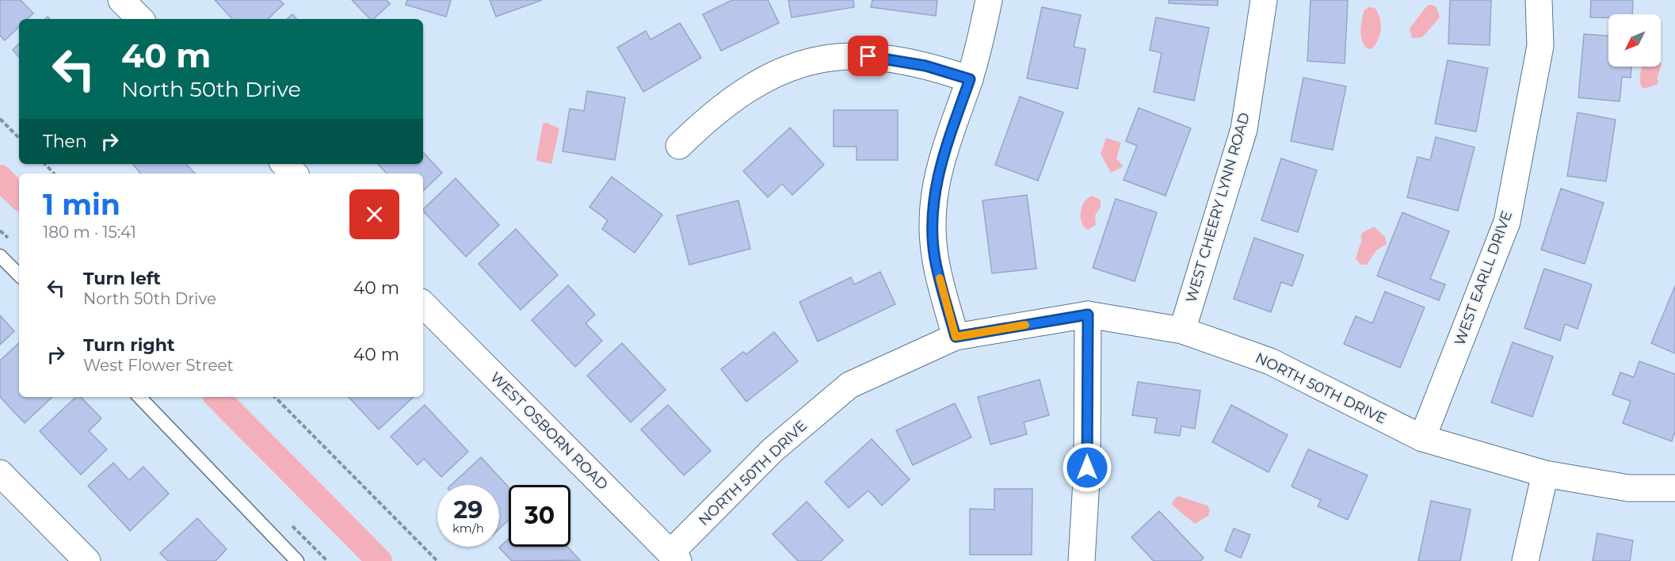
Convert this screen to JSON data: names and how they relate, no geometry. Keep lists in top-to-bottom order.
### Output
{
  "streets": {
    "street": [
      "WEST CHEERY LYNN ROAD",
      "WEST EARLL DRIVE",
      "NORTH 50TH DRIVE",
      "WEST OSBORN ROAD"
    ]
  },
  "crossings": [
    ["WEST CHEERY LYNN ROAD", "NORTH 50TH DRIVE"],
    ["WEST EARLL DRIVE", "NORTH 50TH DRIVE"],
    ["NORTH 50TH DRIVE", "WEST OSBORN ROAD"]
  ],
  "north": "bottom left",
  "page": {
    "turn": ["40 m", "North 50th Drive"],
    "then": "Then",
    "heading": ["1 min", "180 m · 15:41"],
    "list": [
      {
        "name": "Turn left",
        "note": "North 50th Drive",
        "value": "40 m"
      },
      {
        "name": "Turn right",
        "note": "West Flower Street",
        "value": "40 m"
      }
    ],
    "speed": "29 km/h",
    "limit": "30"
  }
}
